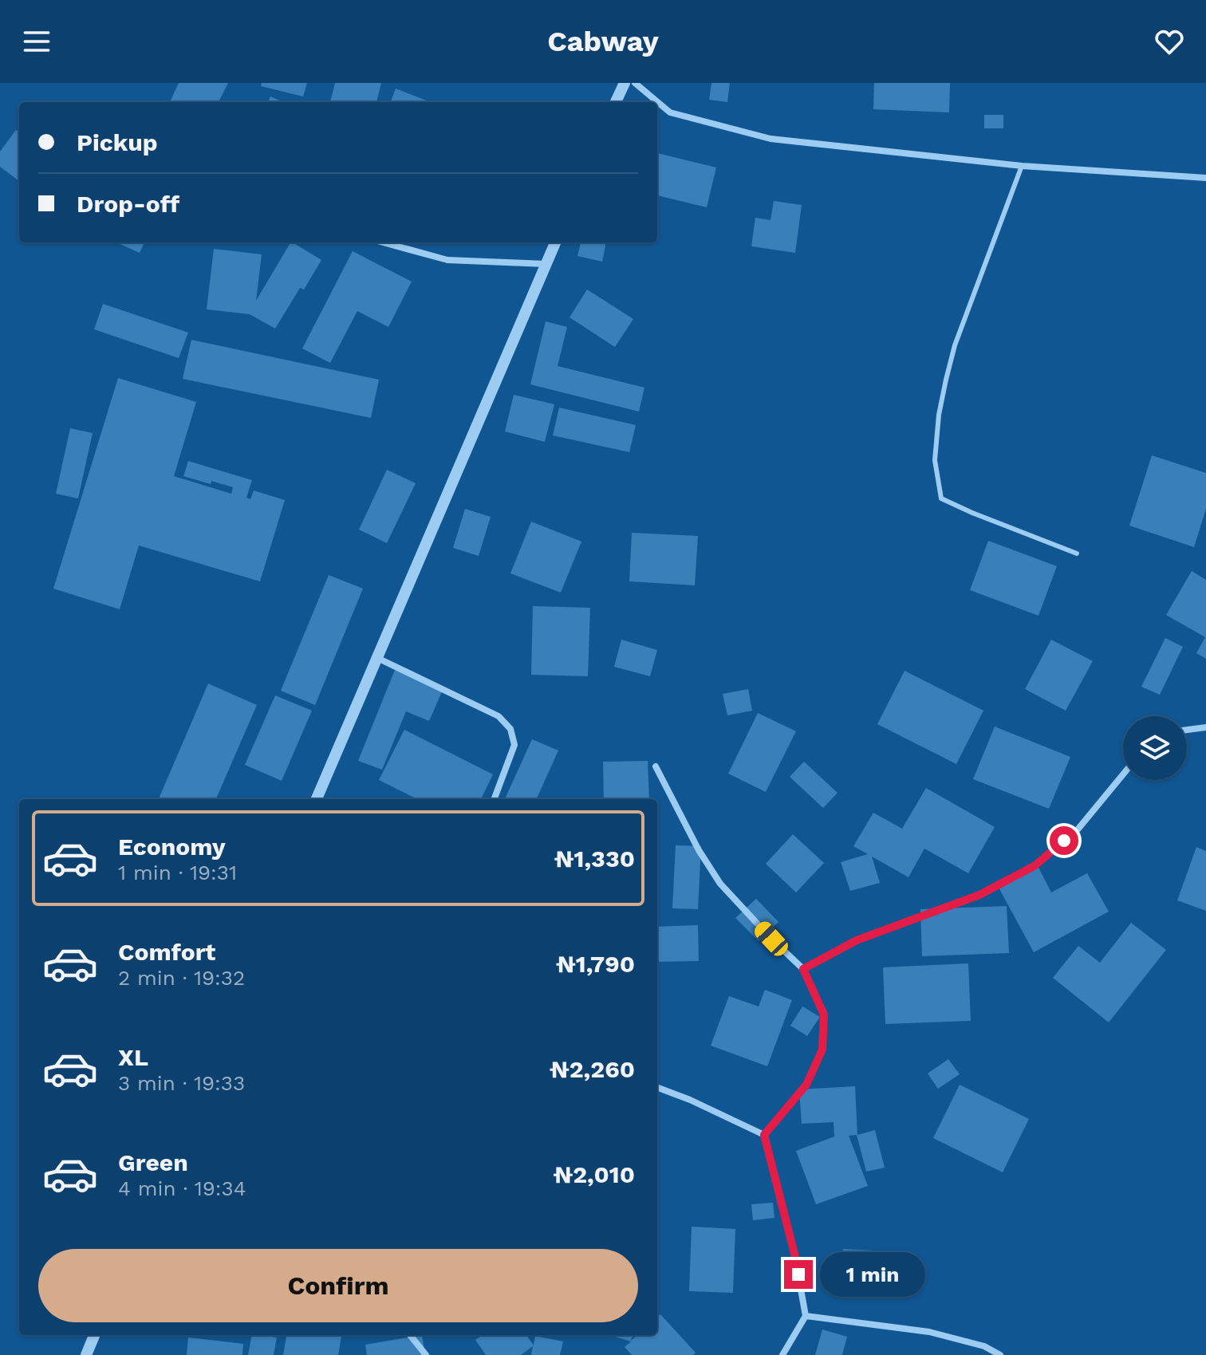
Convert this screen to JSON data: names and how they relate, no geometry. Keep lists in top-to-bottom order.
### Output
{
  "page": {
    "header": "Cabway",
    "banner": ["Pickup", "Drop-off"],
    "list": [
      {
        "name": "Economy",
        "note": "1 min · 19:31",
        "value": "₦1,330"
      },
      {
        "name": "Comfort",
        "note": "2 min · 19:32",
        "value": "₦1,790"
      },
      {
        "name": "XL",
        "note": "3 min · 19:33",
        "value": "₦2,260"
      },
      {
        "name": "Green",
        "note": "4 min · 19:34",
        "value": "₦2,010"
      }
    ],
    "buttons": "Confirm",
    "bubble": "1 min"
  }
}
